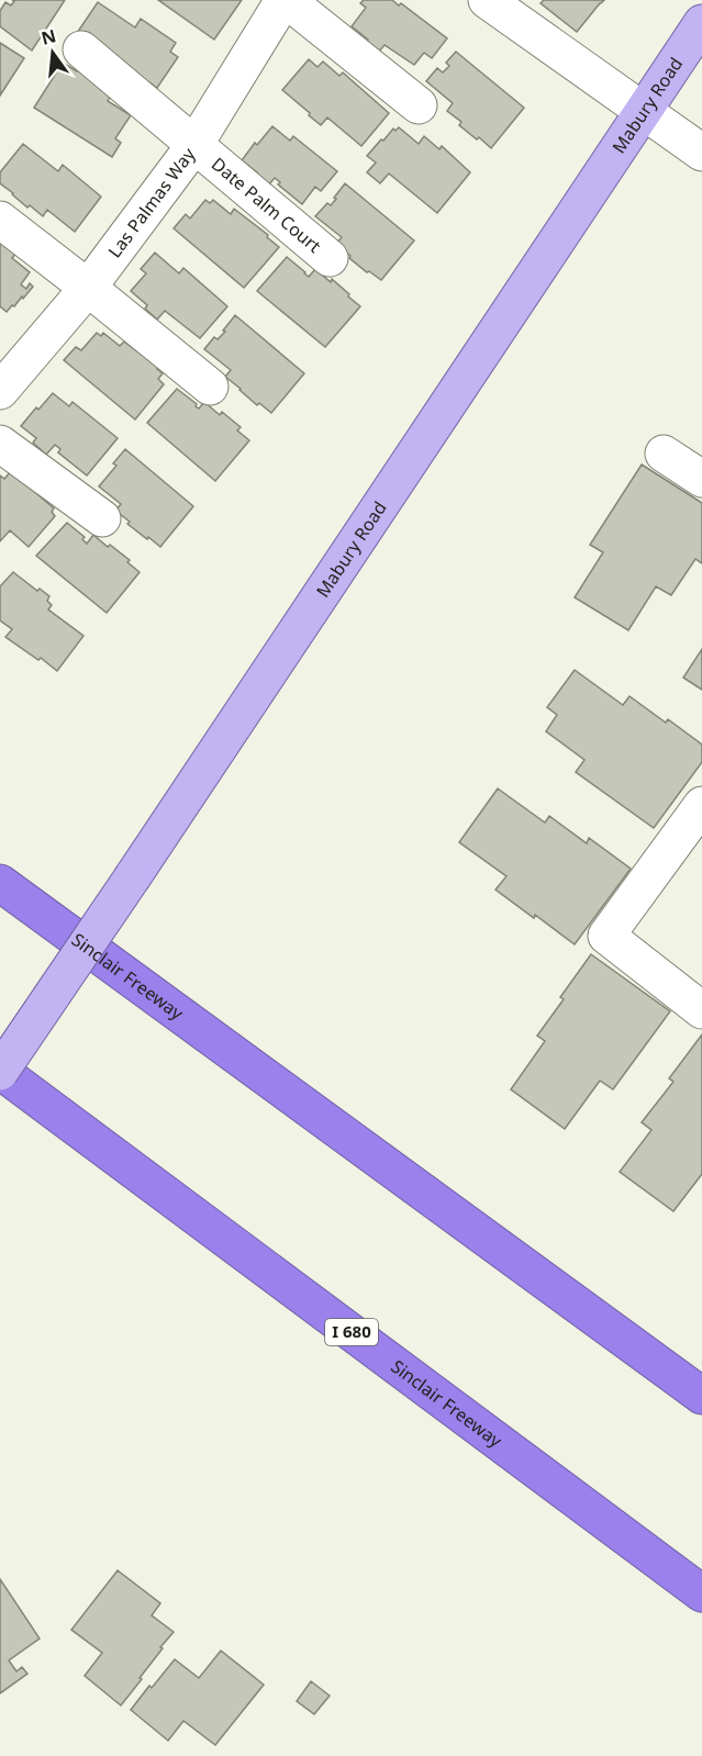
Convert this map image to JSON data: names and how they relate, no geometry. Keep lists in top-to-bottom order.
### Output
{
  "streets": {
    "highway": ["Sinclair Freeway", "I 680"],
    "main road": ["Mabury Road"],
    "street": ["Las Palmas Way", "Date Palm Court"]
  },
  "crossings": [
    ["Mabury Road", "Sinclair Freeway"],
    ["Las Palmas Way", "Date Palm Court"]
  ],
  "north": "top"
}
